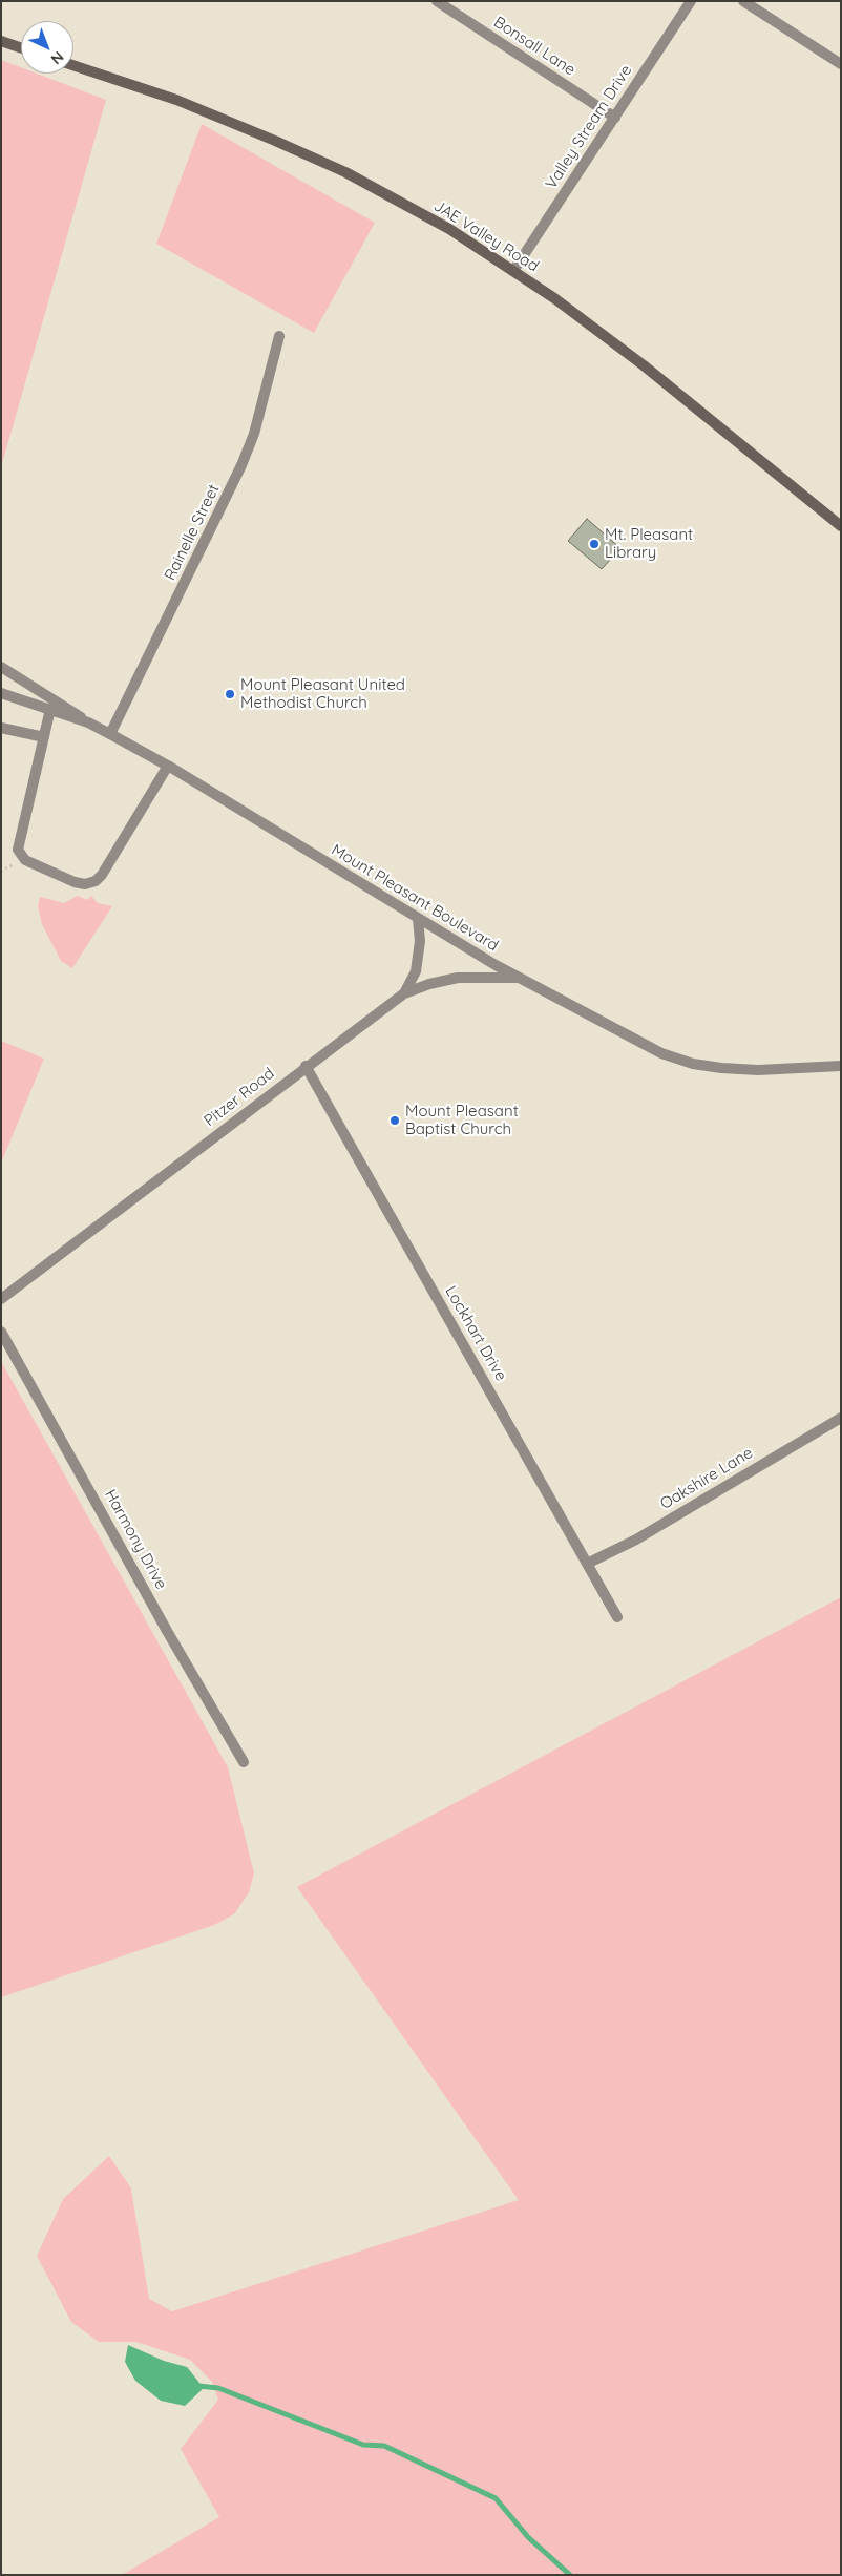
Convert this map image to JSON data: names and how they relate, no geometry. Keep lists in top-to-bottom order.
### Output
{
  "streets": {
    "main road": ["JAE Valley Road"],
    "street": [
      "Bonsall Lane",
      "Valley Stream Drive",
      "Rainelle Street",
      "Mount Pleasant Boulevard",
      "Pitzer Road",
      "Lockhart Drive",
      "Oakshire Lane",
      "Harmony Drive"
    ]
  },
  "crossings": [
    ["Bonsall Lane", "Valley Stream Drive"],
    ["Valley Stream Drive", "JAE Valley Road"],
    ["Rainelle Street", "Mount Pleasant Boulevard"],
    ["Mount Pleasant Boulevard", "Pitzer Road"],
    ["Pitzer Road", "Lockhart Drive"],
    ["Lockhart Drive", "Oakshire Lane"]
  ],
  "places": ["Mt. Pleasant Library", "Mount Pleasant United Methodist Church", "Mount Pleasant Baptist Church"],
  "north": "bottom right"
}
